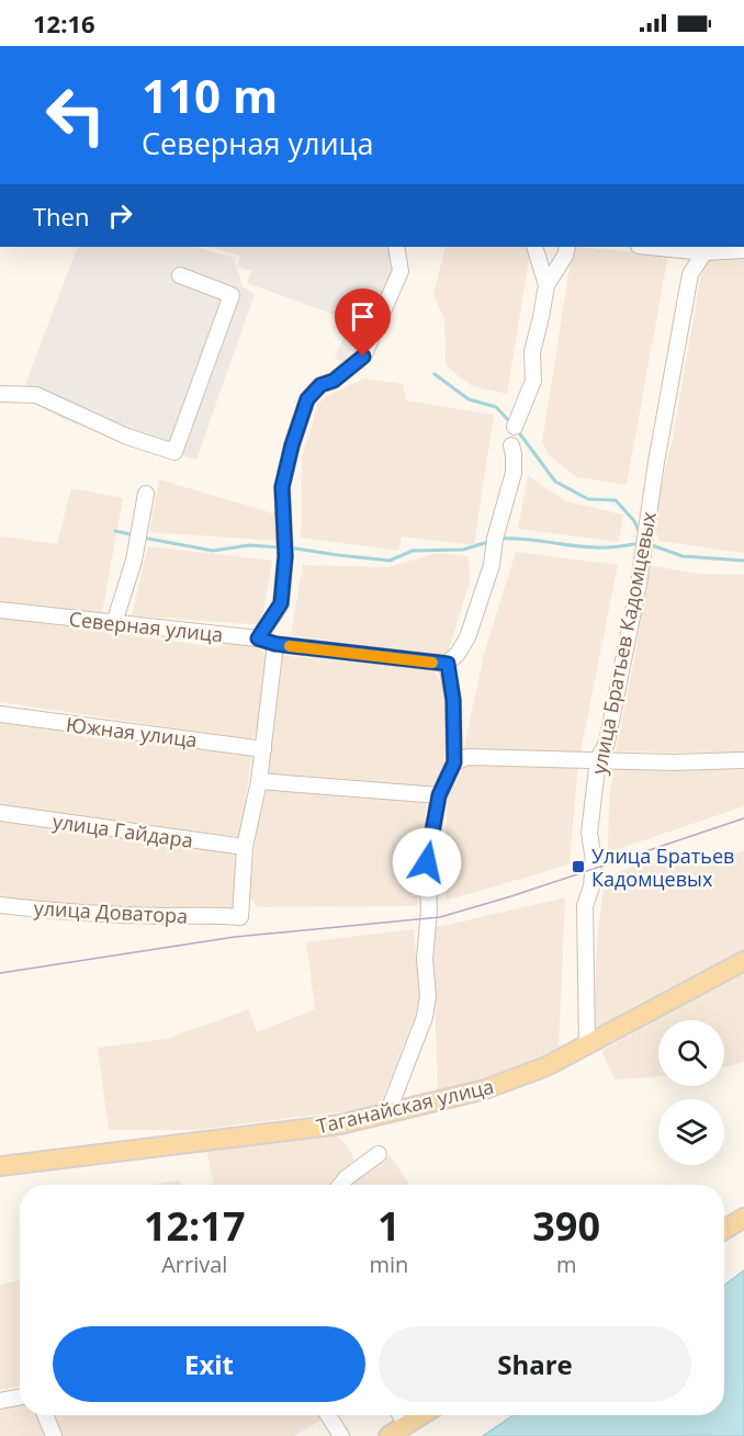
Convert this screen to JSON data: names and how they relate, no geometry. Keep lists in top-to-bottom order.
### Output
{
  "streets": {
    "main road": ["Таганайская улица"],
    "street": [
      "Северная улица",
      "улица Братьев Кадомцевых",
      "Южная улица",
      "улица Гайдара",
      "улица Доватора"
    ]
  },
  "crossings": [
    ["улица Братьев Кадомцевых", "Таганайская улица"],
    ["улица Гайдара", "улица Доватора"]
  ],
  "places": {
    "transit": ["Улица Братьев Кадомцевых"]
  },
  "page": {
    "status": "12:16",
    "turn": ["110 m", "Северная улица"],
    "then": "Then",
    "eta": [
      "12:17",
      "Arrival",
      "1",
      "min",
      "390",
      "m"
    ],
    "buttons": ["Exit", "Share"]
  }
}
